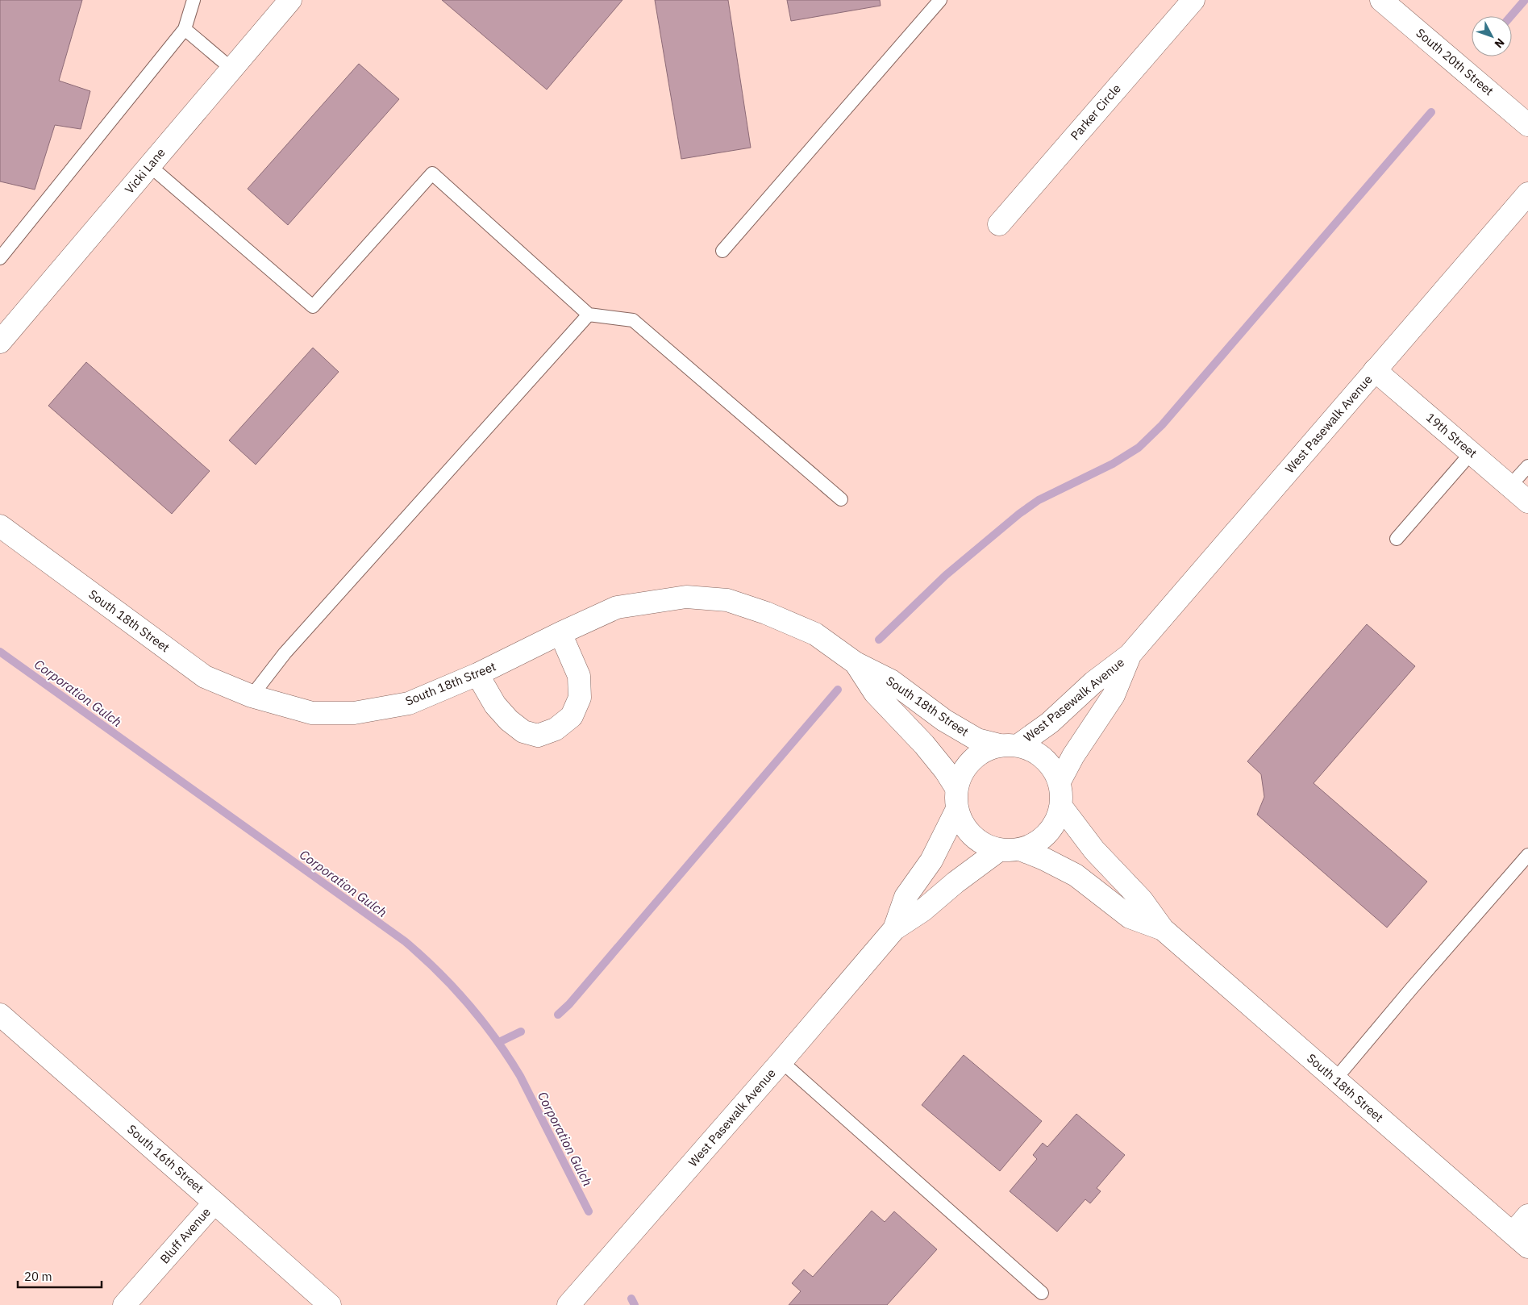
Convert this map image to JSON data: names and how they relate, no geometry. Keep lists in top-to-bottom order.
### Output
{
  "streets": {
    "street": [
      "South 20th Street",
      "Parker Circle",
      "Vicki Lane",
      "West Pasewalk Avenue",
      "19th Street",
      "South 18th Street",
      "South 16th Street",
      "Bluff Avenue"
    ]
  },
  "crossings": [
    ["West Pasewalk Avenue", "19th Street"],
    ["West Pasewalk Avenue", "South 18th Street"],
    ["South 16th Street", "Bluff Avenue"]
  ],
  "water": ["Corporation Gulch"],
  "scale_bar": "20 m",
  "north": "bottom right"
}
